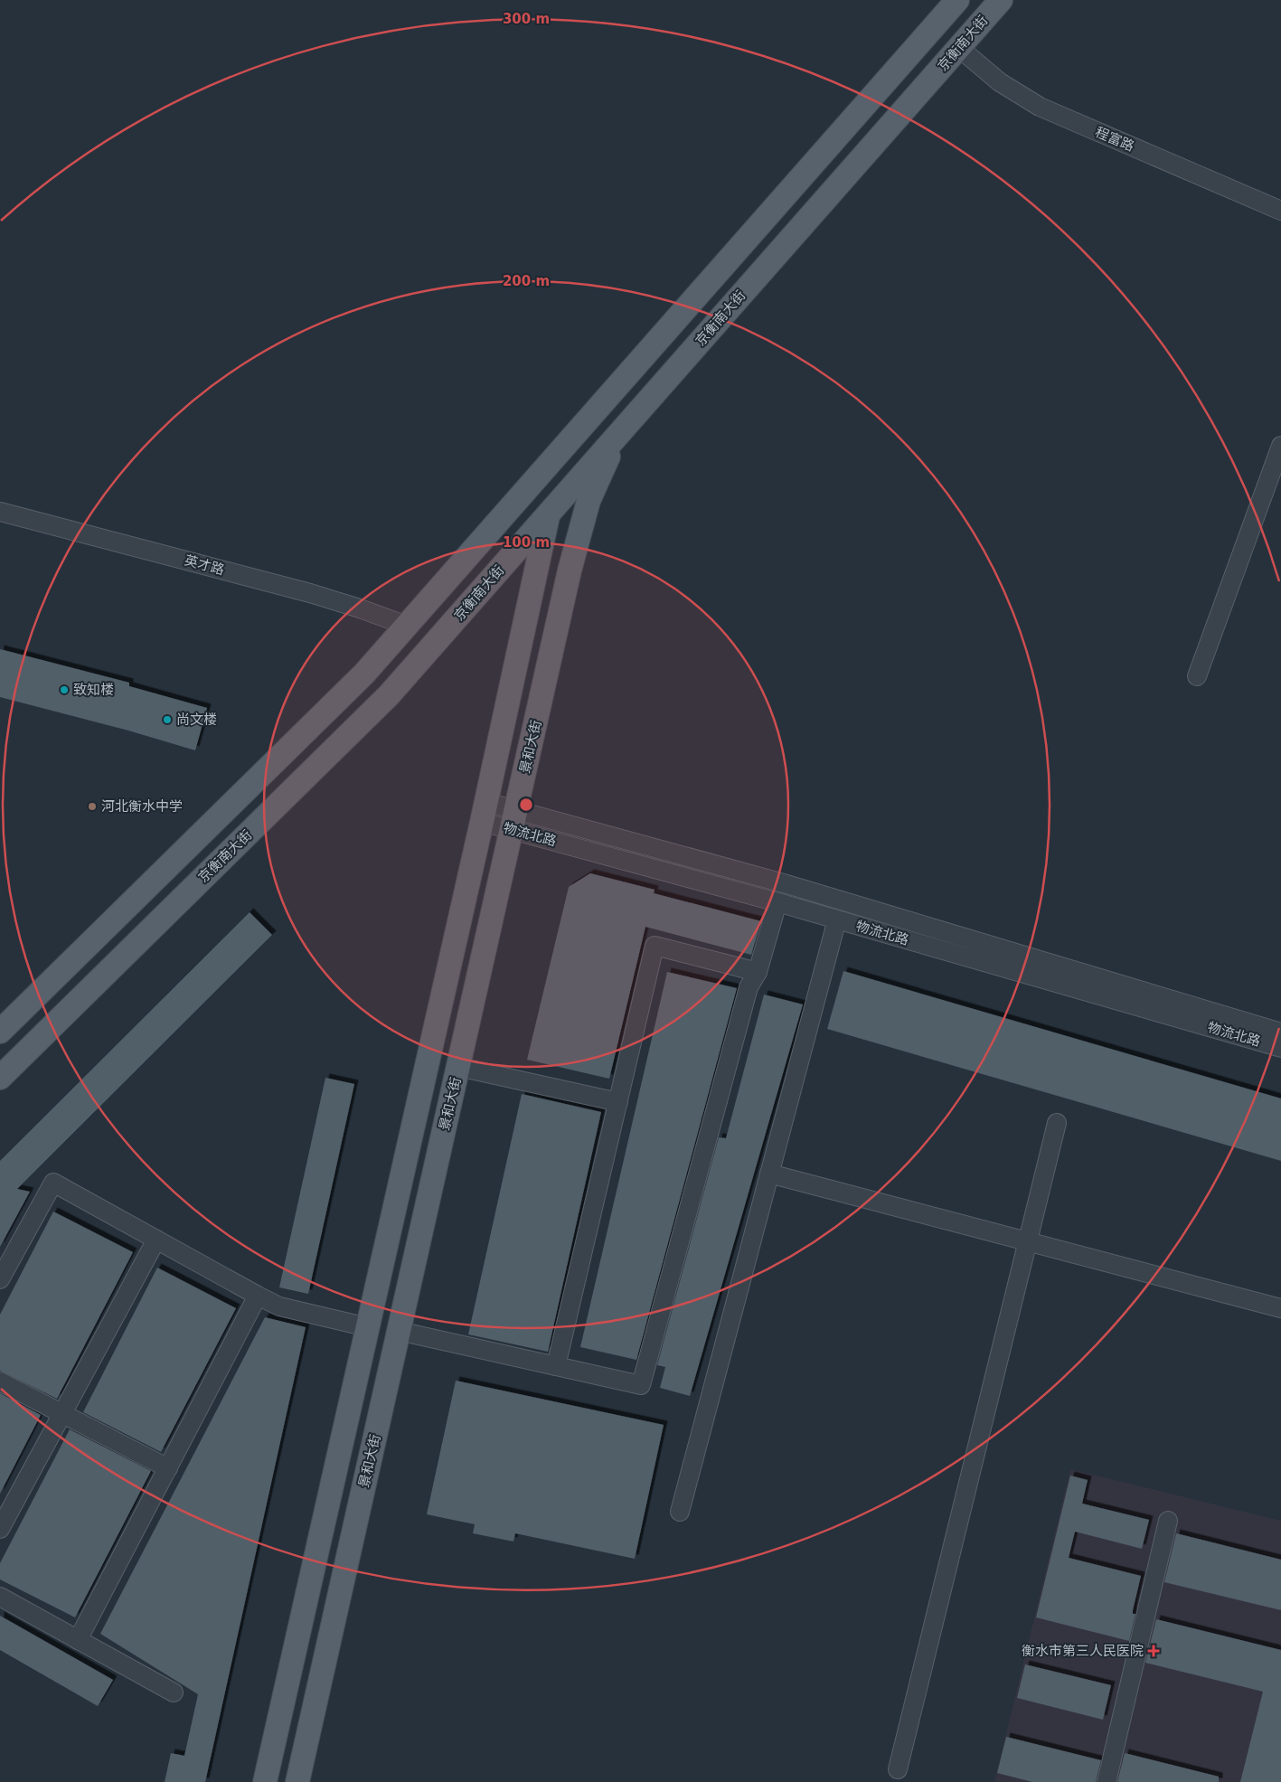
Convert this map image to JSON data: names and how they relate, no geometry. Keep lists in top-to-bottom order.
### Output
{
  "streets": {
    "main road": ["京衡南大街", "景和大街"],
    "street": ["程富路", "英才路", "物流北路"]
  },
  "crossings": [
    ["京衡南大街", "程富路"],
    ["京衡南大街", "景和大街"],
    ["景和大街", "物流北路"]
  ],
  "places": {
    "other": ["致知楼", "尚文楼", "河北衡水中学"],
    "health": ["衡水市第三人民医院"]
  },
  "rings": ["300 m", "200 m", "100 m"]
}
